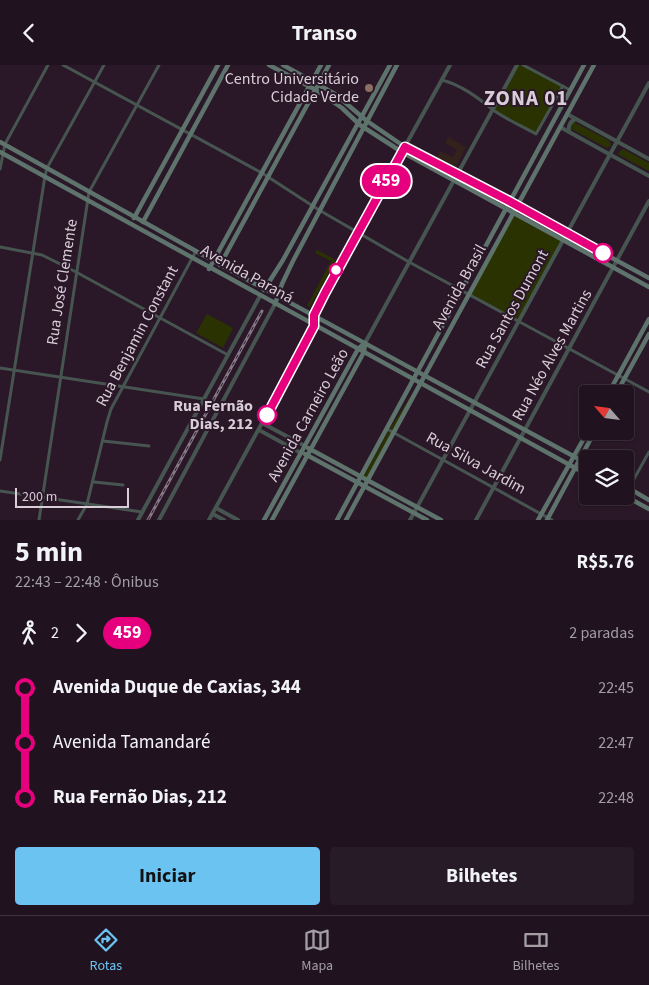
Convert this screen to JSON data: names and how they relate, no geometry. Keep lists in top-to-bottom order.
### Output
{
  "streets": {
    "main road": ["Avenida Paraná", "Avenida Brasil", "Avenida Carneiro Leão"],
    "street": [
      "Rua José Clemente",
      "Rua Santos Dumont",
      "Rua Benjamin Constant",
      "Rua Néo Alves Martins",
      "Rua Silva Jardim"
    ]
  },
  "crossings": [
    ["Avenida Paraná", "Rua José Clemente"],
    ["Avenida Paraná", "Avenida Brasil"],
    ["Avenida Paraná", "Rua Santos Dumont"],
    ["Avenida Paraná", "Rua Benjamin Constant"],
    ["Avenida Paraná", "Rua Néo Alves Martins"],
    ["Avenida Paraná", "Avenida Carneiro Leão"],
    ["Avenida Brasil", "Rua Silva Jardim"],
    ["Rua Santos Dumont", "Rua Silva Jardim"],
    ["Rua Néo Alves Martins", "Rua Silva Jardim"]
  ],
  "districts": ["ZONA 01"],
  "places": ["Centro Universitário Cidade Verde", "Rua Fernão Dias, 212"],
  "lines": ["bus line 459"],
  "scale_bar": "200 m",
  "north": "top left",
  "page": {
    "header": "Transo",
    "on_map": "459",
    "scale": "200 m",
    "heading": ["5 min", "22:43 – 22:48 · Ônibus", "R$5.76"],
    "legs": ["2", "459", "2 paradas"],
    "list": [
      {
        "name": "Avenida Duque de Caxias, 344",
        "value": "22:45"
      },
      {
        "name": "Avenida Tamandaré",
        "value": "22:47"
      },
      {
        "name": "Rua Fernão Dias, 212",
        "value": "22:48"
      }
    ],
    "buttons": ["Iniciar", "Bilhetes"],
    "tabs": ["Rotas", "Mapa", "Bilhetes"]
  }
}
